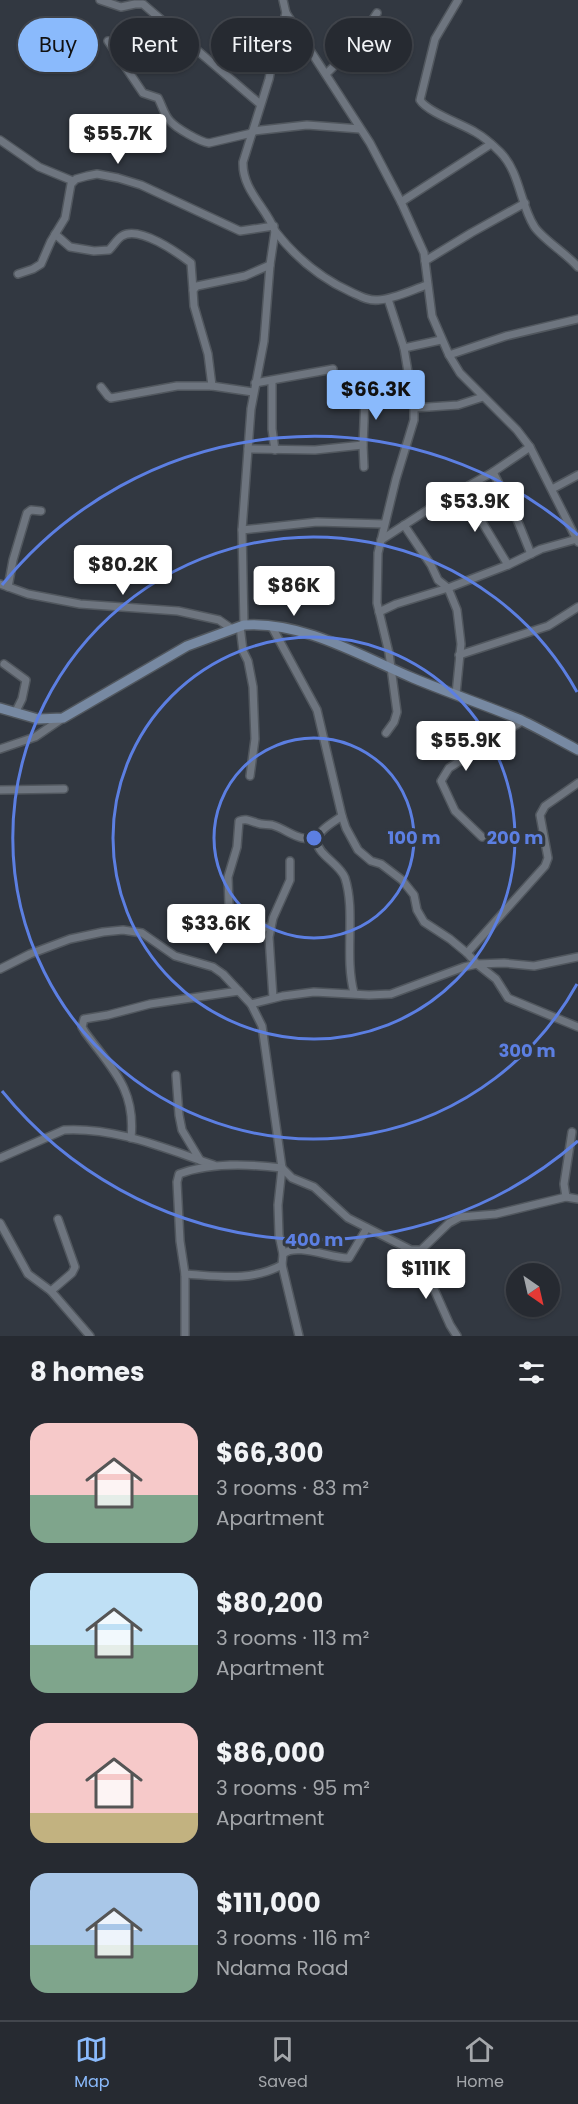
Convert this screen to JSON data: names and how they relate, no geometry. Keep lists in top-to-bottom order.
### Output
{
  "north": "bottom right",
  "page": {
    "chip": [
      "Buy",
      "Rent",
      "Filters",
      "New"
    ],
    "price": [
      "$55.7K",
      "$66.3K",
      "$53.9K",
      "$80.2K",
      "$86K",
      "$55.9K",
      "$33.6K",
      "$111K"
    ],
    "heading": "8 homes",
    "list": [
      {
        "name": "$66,300",
        "note": "3 rooms · 83 m² · Apartment"
      },
      {
        "name": "$80,200",
        "note": "3 rooms · 113 m² · Apartment"
      },
      {
        "name": "$86,000",
        "note": "3 rooms · 95 m² · Apartment"
      },
      {
        "name": "$111,000",
        "note": "3 rooms · 116 m² · Ndama Road"
      }
    ],
    "tabs": ["Map", "Saved", "Home"]
  },
  "rings": [
    "100 m",
    "200 m",
    "300 m",
    "400 m"
  ]
}
